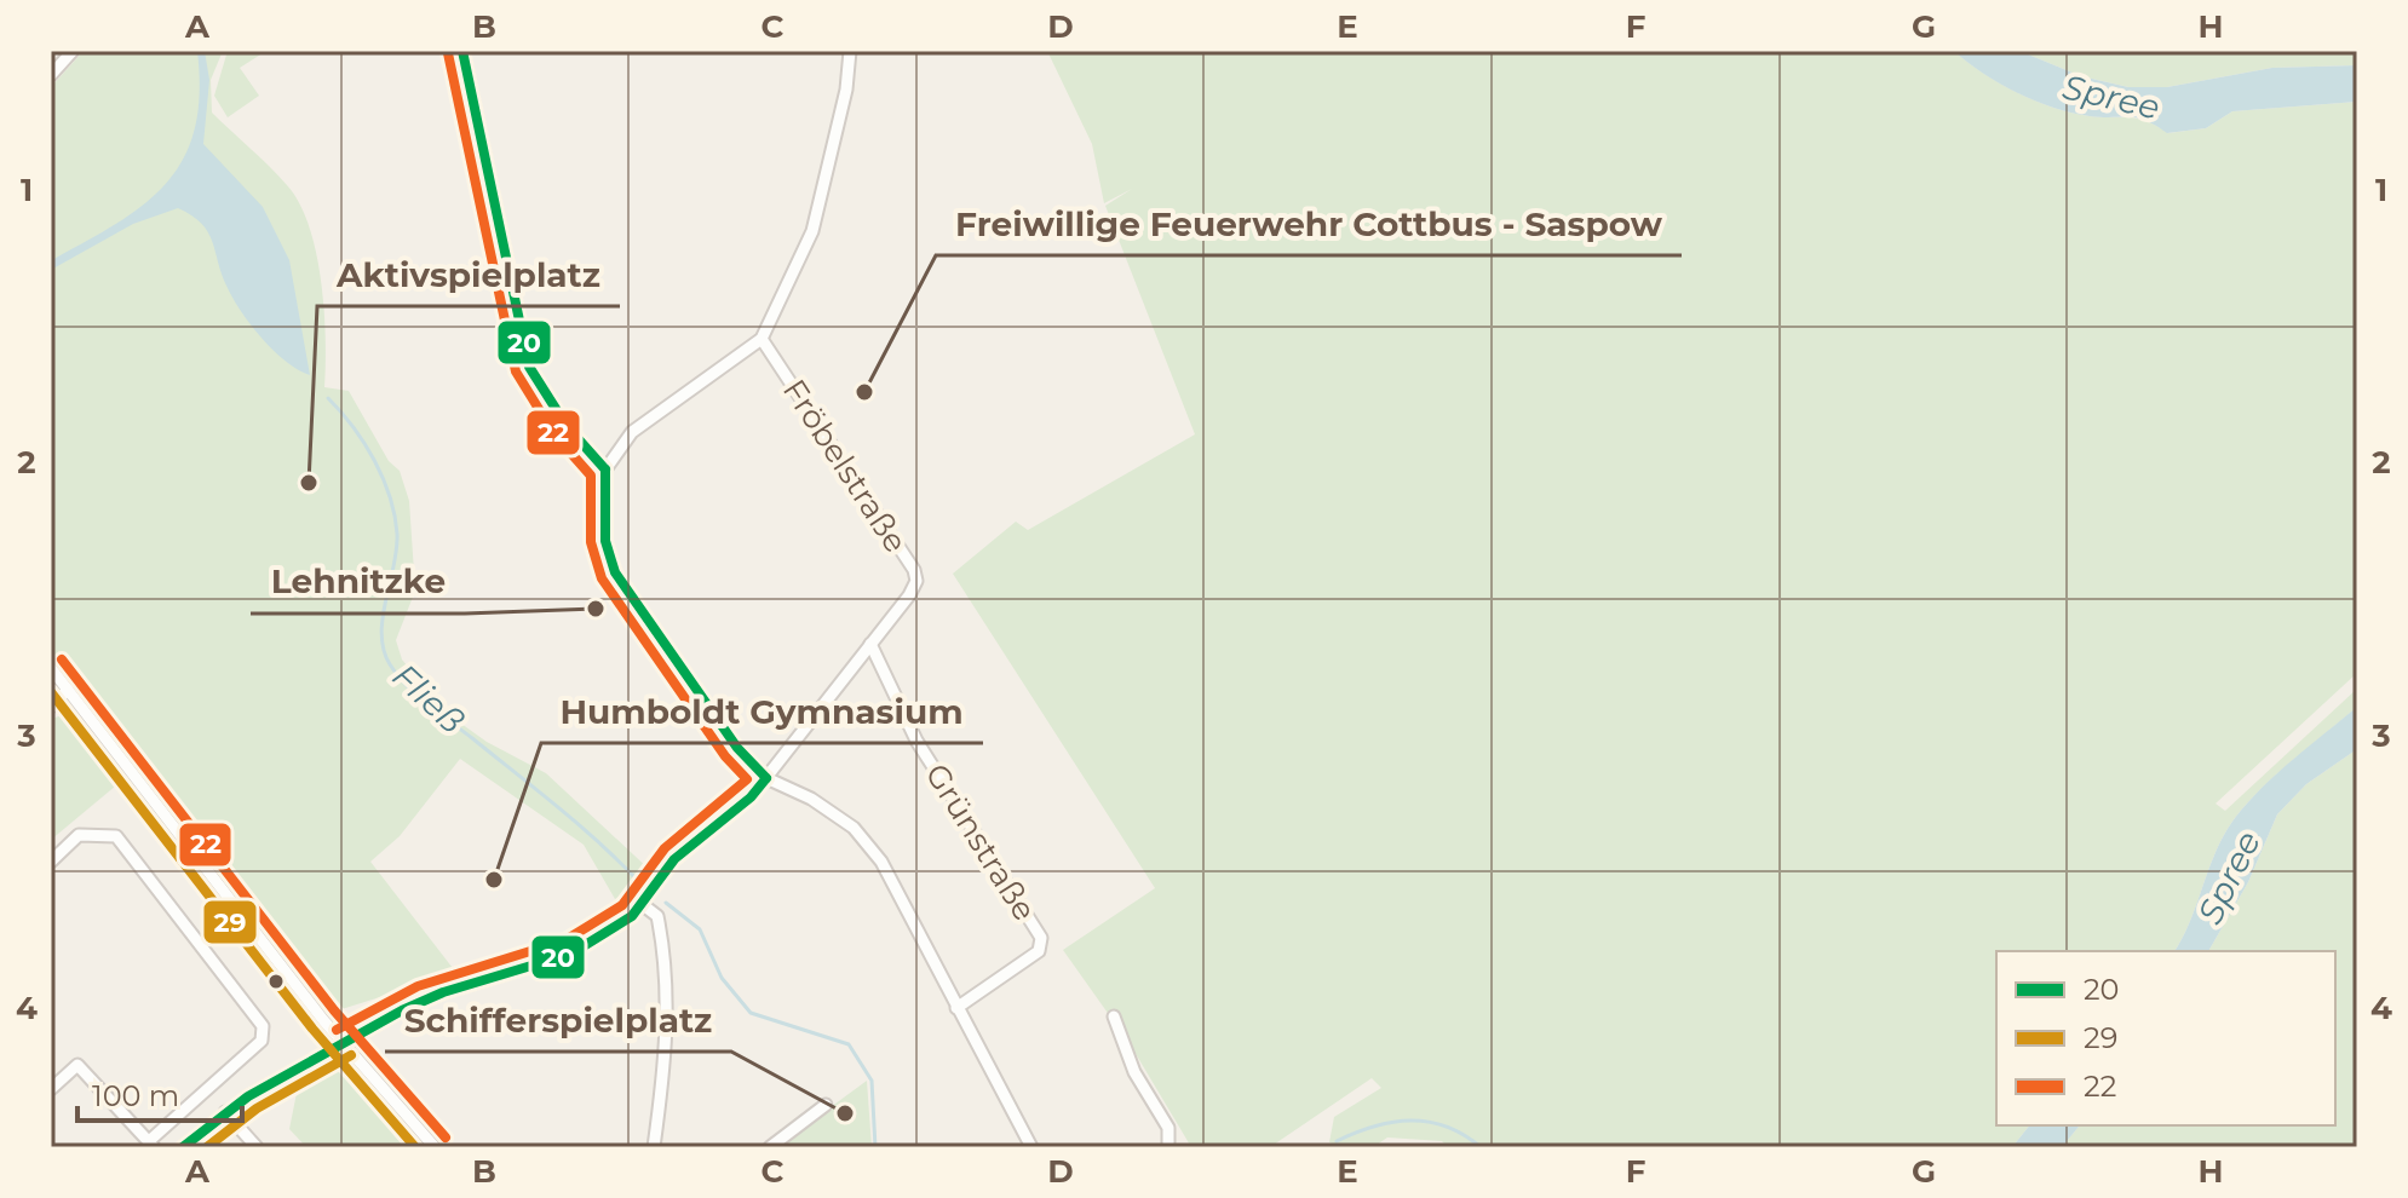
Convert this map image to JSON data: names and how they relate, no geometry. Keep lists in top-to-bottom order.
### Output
{
  "streets": {
    "street": ["Fröbelstraße", "Grünstraße"]
  },
  "crossings": [
    ["Fröbelstraße", "Grünstraße"]
  ],
  "water": ["Spree", "Fließ"],
  "places": [
    "Freiwillige Feuerwehr Cottbus - Saspow",
    "Aktivspielplatz",
    "Lehnitzke",
    "Humboldt Gymnasium",
    "Schifferspielplatz"
  ],
  "lines": ["transit line 20", "transit line 22", "transit line 29"],
  "legend": ["20", "29", "22"],
  "scale_bar": "100 m",
  "grid": {
    "columns": [
      "A",
      "B",
      "C",
      "D",
      "E",
      "F",
      "G",
      "H"
    ],
    "rows": [
      "1",
      "2",
      "3",
      "4"
    ]
  }
}
